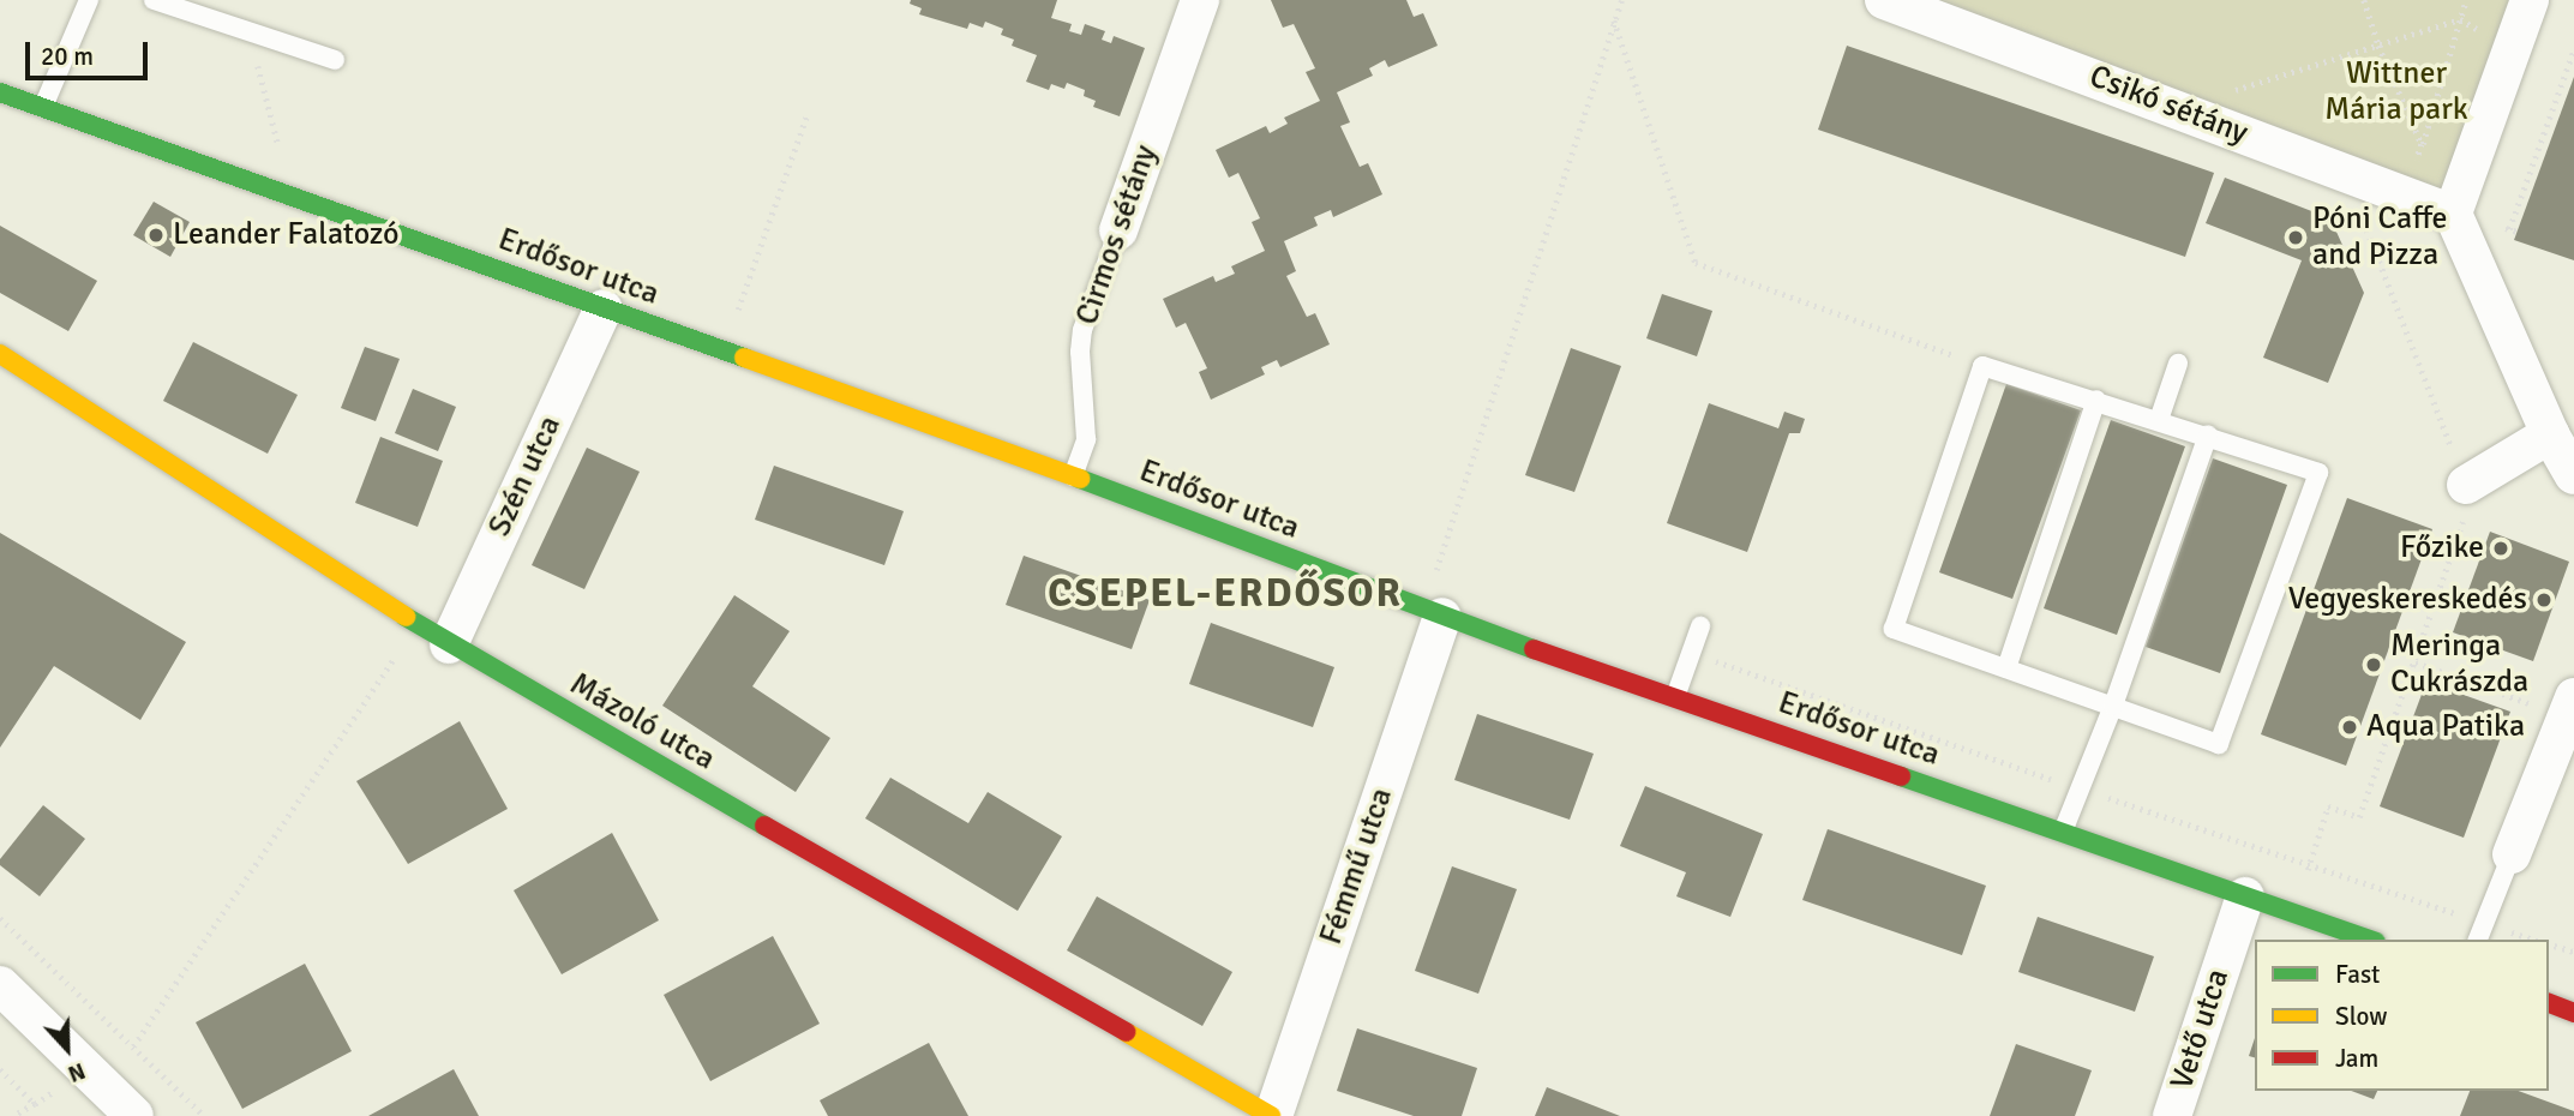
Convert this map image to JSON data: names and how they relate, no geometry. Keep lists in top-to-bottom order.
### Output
{
  "streets": {
    "street": [
      "Csikó sétány",
      "Cirmos sétány",
      "Erdősor utca",
      "Szén utca",
      "Mázoló utca",
      "Fémmű utca",
      "Vető utca"
    ]
  },
  "crossings": [
    ["Cirmos sétány", "Erdősor utca"],
    ["Erdősor utca", "Szén utca"],
    ["Erdősor utca", "Fémmű utca"],
    ["Erdősor utca", "Vető utca"],
    ["Szén utca", "Mázoló utca"],
    ["Mázoló utca", "Fémmű utca"]
  ],
  "districts": ["CSEPEL-ERDŐSOR"],
  "parks": ["Wittner Mária park"],
  "places": [
    "Leander Falatozó",
    "Póni Caffe and Pizza",
    "Főzike",
    "Vegyeskereskedés",
    "Meringa Cukrászda",
    "Aqua Patika"
  ],
  "legend": ["Fast", "Slow", "Jam"],
  "scale_bar": "20 m",
  "north": "bottom"
}
